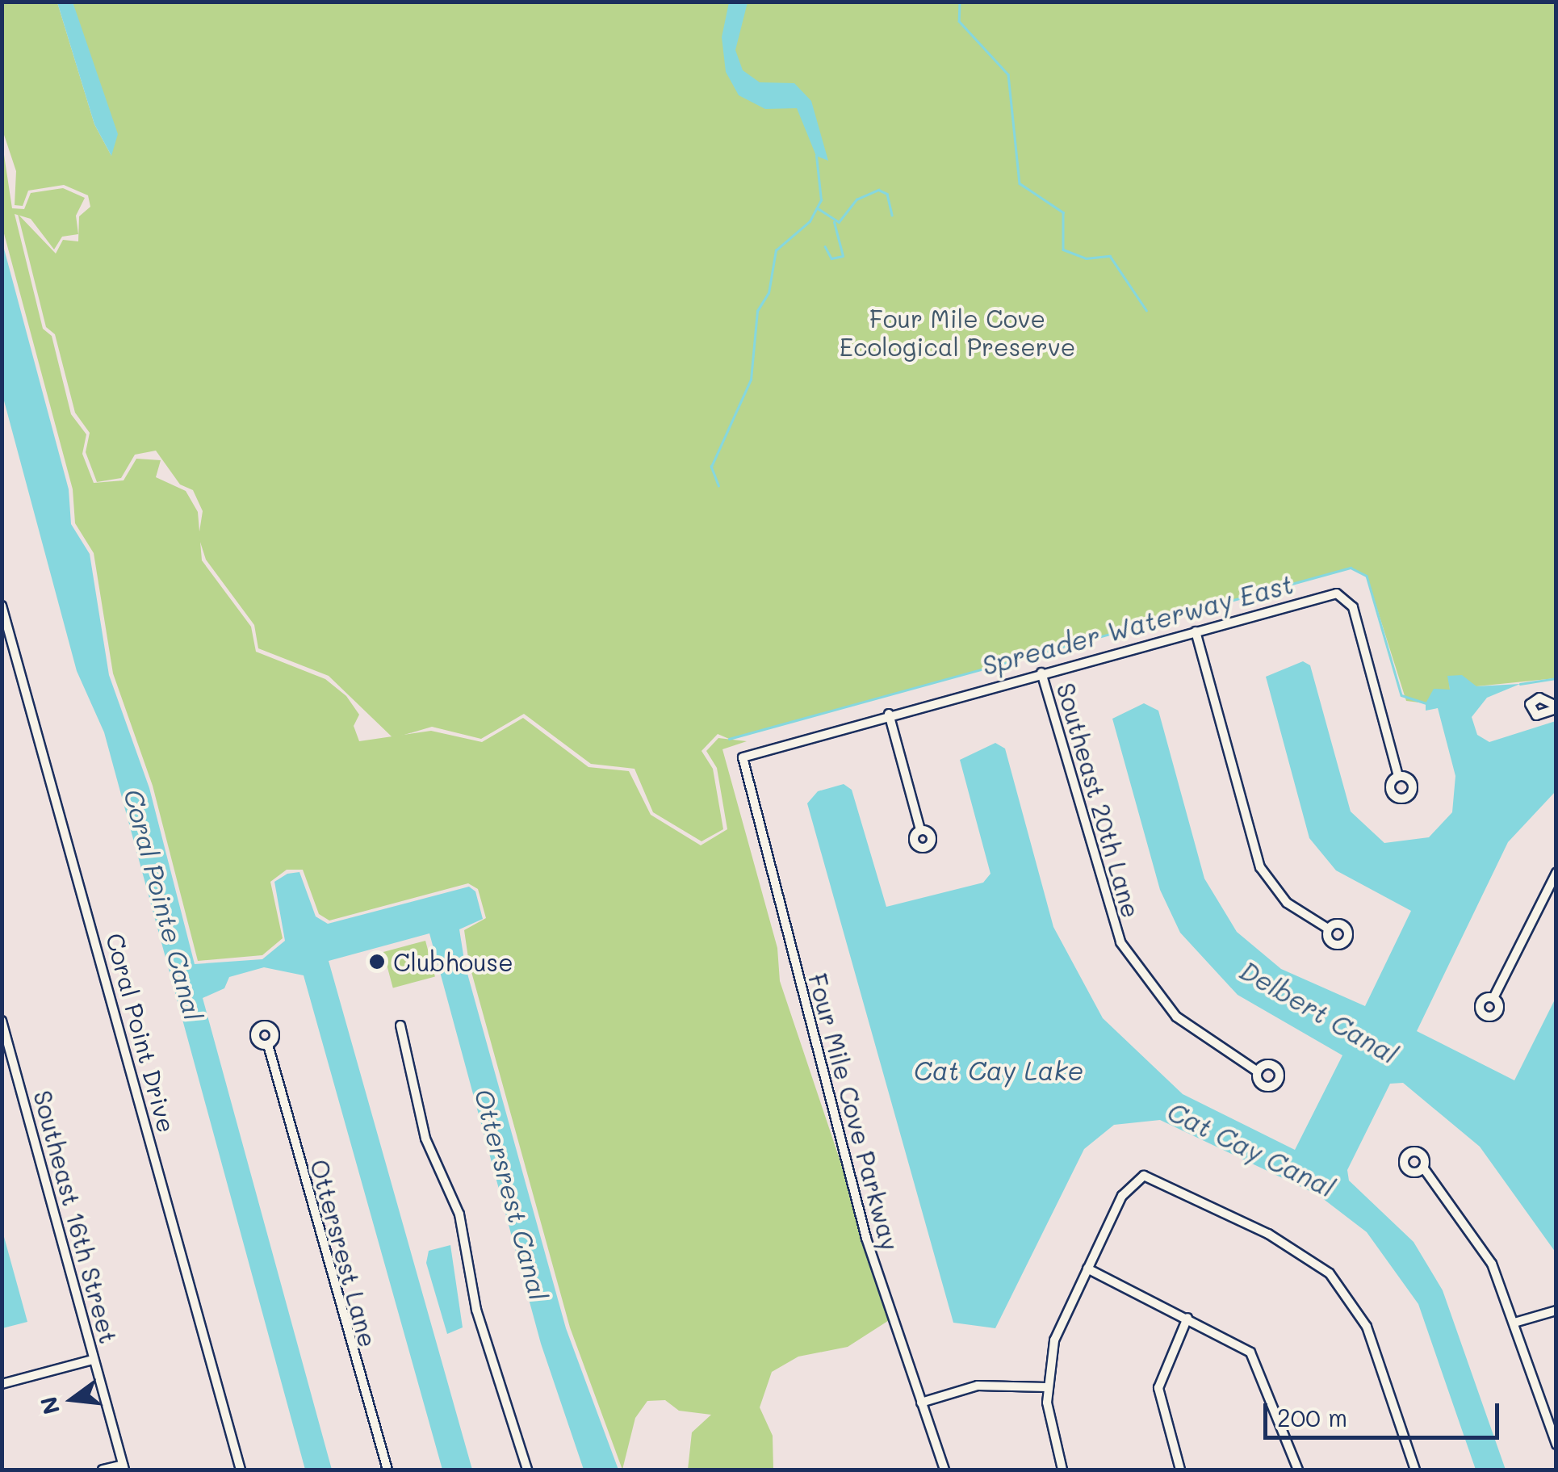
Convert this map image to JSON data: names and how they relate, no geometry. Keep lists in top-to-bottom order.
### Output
{
  "streets": {
    "street": [
      "Southeast 20th Lane",
      "Coral Point Drive",
      "Four Mile Cove Parkway",
      "Southeast 16th Street",
      "Ottersrest Lane"
    ]
  },
  "water": [
    "Spreader Waterway East",
    "Coral Pointe Canal",
    "Delbert Canal",
    "Cat Cay Lake",
    "Cat Cay Canal",
    "Ottersrest Canal"
  ],
  "parks": ["Four Mile Cove Ecological Preserve"],
  "places": ["Clubhouse"],
  "scale_bar": "200 m",
  "north": "left"
}
